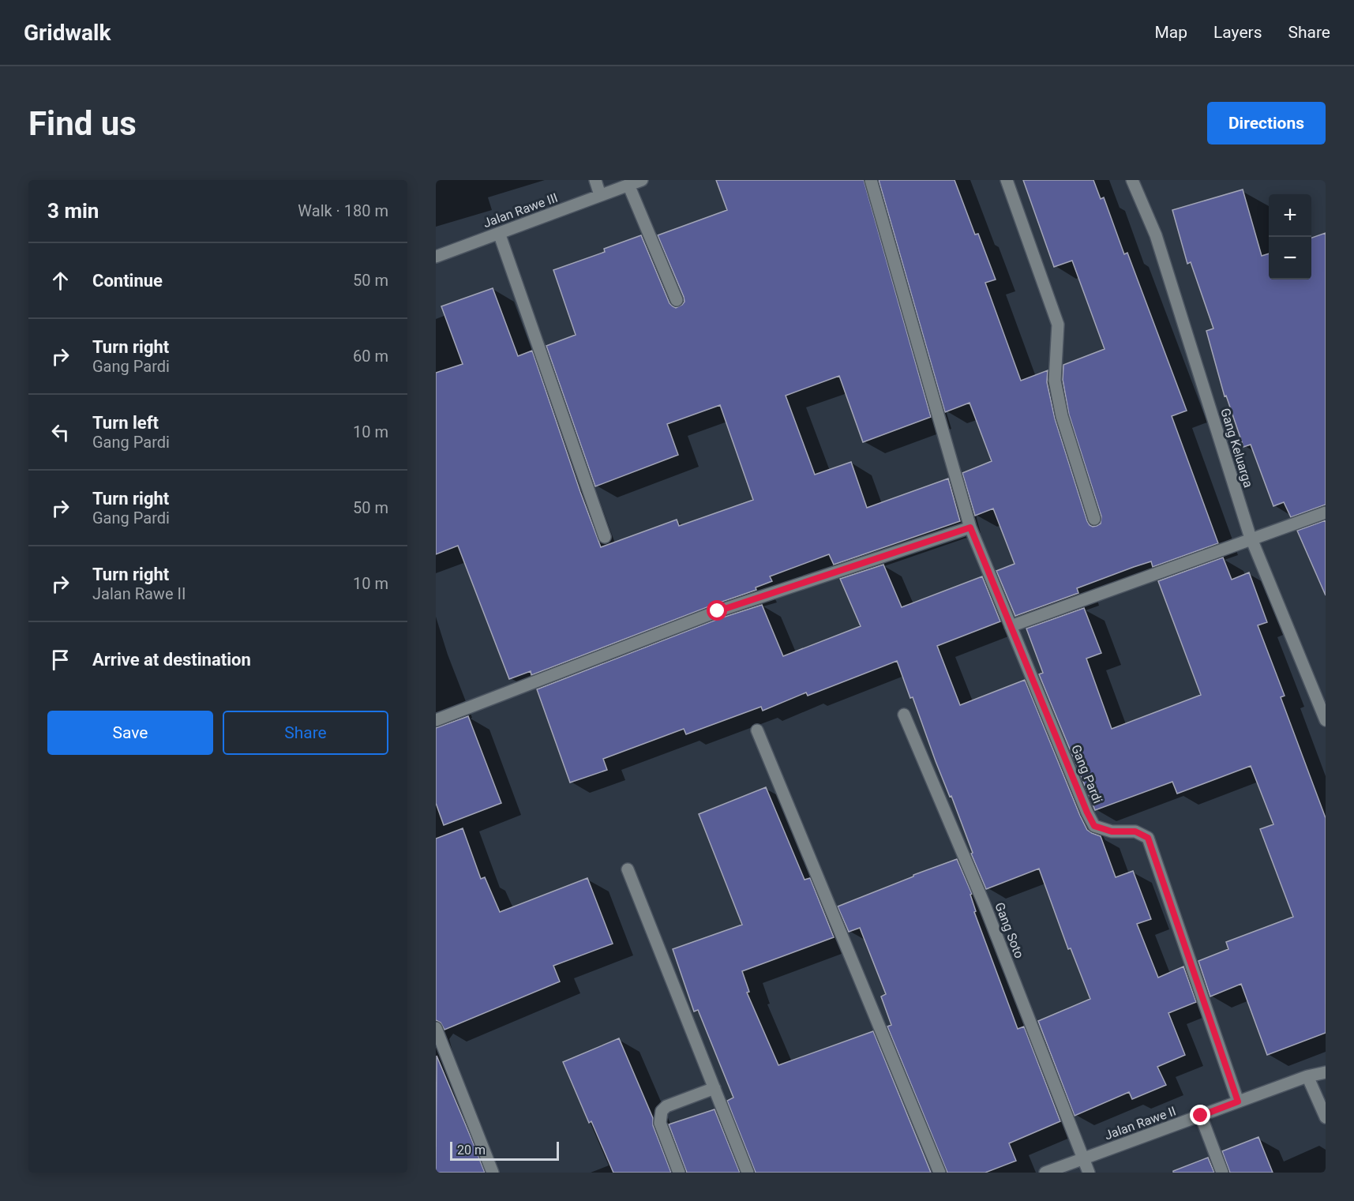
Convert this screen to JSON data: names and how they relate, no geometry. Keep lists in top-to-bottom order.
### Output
{
  "streets": {
    "street": [
      "Jalan Rawe III",
      "Gang Keluarga",
      "Gang Pardi",
      "Gang Soto",
      "Jalan Rawe II"
    ]
  },
  "crossings": [
    ["Gang Pardi", "Jalan Rawe II"],
    ["Gang Soto", "Jalan Rawe II"]
  ],
  "scale_bar": "20 m",
  "page": {
    "header": "Gridwalk",
    "nav": ["Map", "Layers", "Share"],
    "buttons": [
      "Directions",
      ["Save", "Share"]
    ],
    "title": "Find us",
    "heading": ["3 min", "Walk · 180 m"],
    "map_buttons": ["+", "−"],
    "list": [
      ["Continue", "50 m"],
      ["Turn right", "Gang Pardi", "60 m"],
      ["Turn left", "Gang Pardi", "10 m"],
      ["Turn right", "Gang Pardi", "50 m"],
      ["Turn right", "Jalan Rawe II", "10 m"],
      "Arrive at destination"
    ],
    "scale": "20 m"
  }
}
